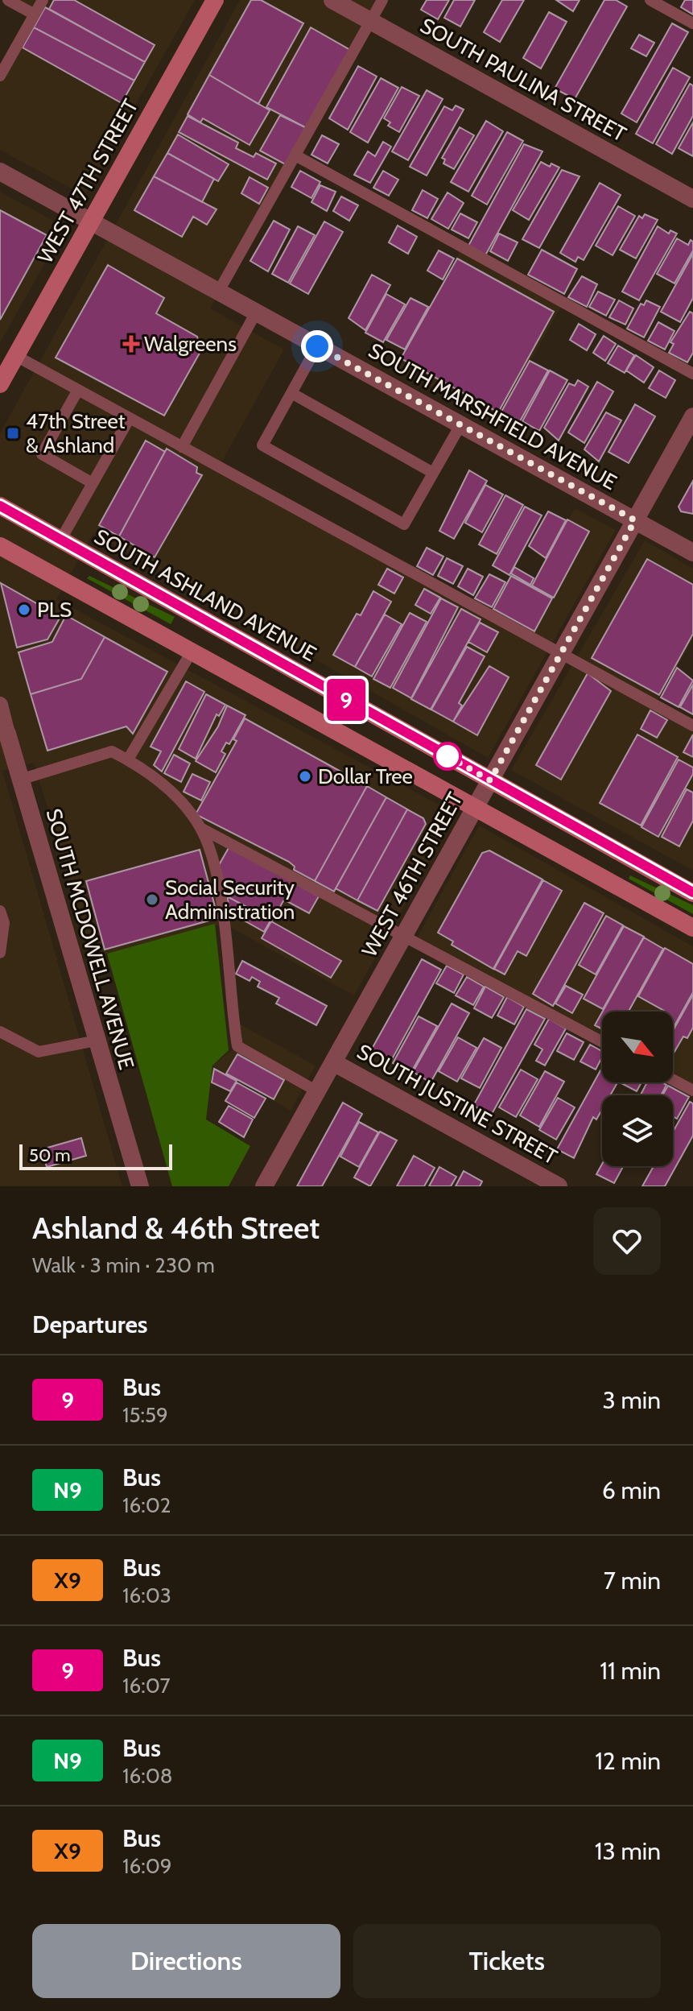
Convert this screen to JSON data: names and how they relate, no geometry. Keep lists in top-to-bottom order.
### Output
{
  "streets": {
    "main road": ["WEST 47TH STREET", "SOUTH ASHLAND AVENUE"],
    "street": [
      "SOUTH PAULINA STREET",
      "SOUTH MARSHFIELD AVENUE",
      "WEST 46TH STREET",
      "SOUTH MCDOWELL AVENUE",
      "SOUTH JUSTINE STREET"
    ]
  },
  "crossings": [
    ["WEST 47TH STREET", "SOUTH MARSHFIELD AVENUE"],
    ["SOUTH MARSHFIELD AVENUE", "WEST 46TH STREET"],
    ["SOUTH ASHLAND AVENUE", "WEST 46TH STREET"],
    ["WEST 46TH STREET", "SOUTH JUSTINE STREET"]
  ],
  "places": {
    "health": ["Walgreens"],
    "transit": ["47th Street & Ashland"],
    "other": ["PLS", "Dollar Tree", "Social Security Administration"]
  },
  "lines": ["bus line 9"],
  "scale_bar": "50 m",
  "north": "bottom right",
  "page": {
    "on_map": "9",
    "scale": "50 m",
    "heading": [
      ["Ashland & 46th Street", "Walk · 3 min · 230 m"],
      "Departures"
    ],
    "list": [
      {
        "mark": "9",
        "name": "Bus",
        "note": "15:59",
        "value": "3 min"
      },
      {
        "mark": "N9",
        "name": "Bus",
        "note": "16:02",
        "value": "6 min"
      },
      {
        "mark": "X9",
        "name": "Bus",
        "note": "16:03",
        "value": "7 min"
      },
      {
        "mark": "9",
        "name": "Bus",
        "note": "16:07",
        "value": "11 min"
      },
      {
        "mark": "N9",
        "name": "Bus",
        "note": "16:08",
        "value": "12 min"
      },
      {
        "mark": "X9",
        "name": "Bus",
        "note": "16:09",
        "value": "13 min"
      }
    ],
    "buttons": ["Directions", "Tickets"]
  }
}
